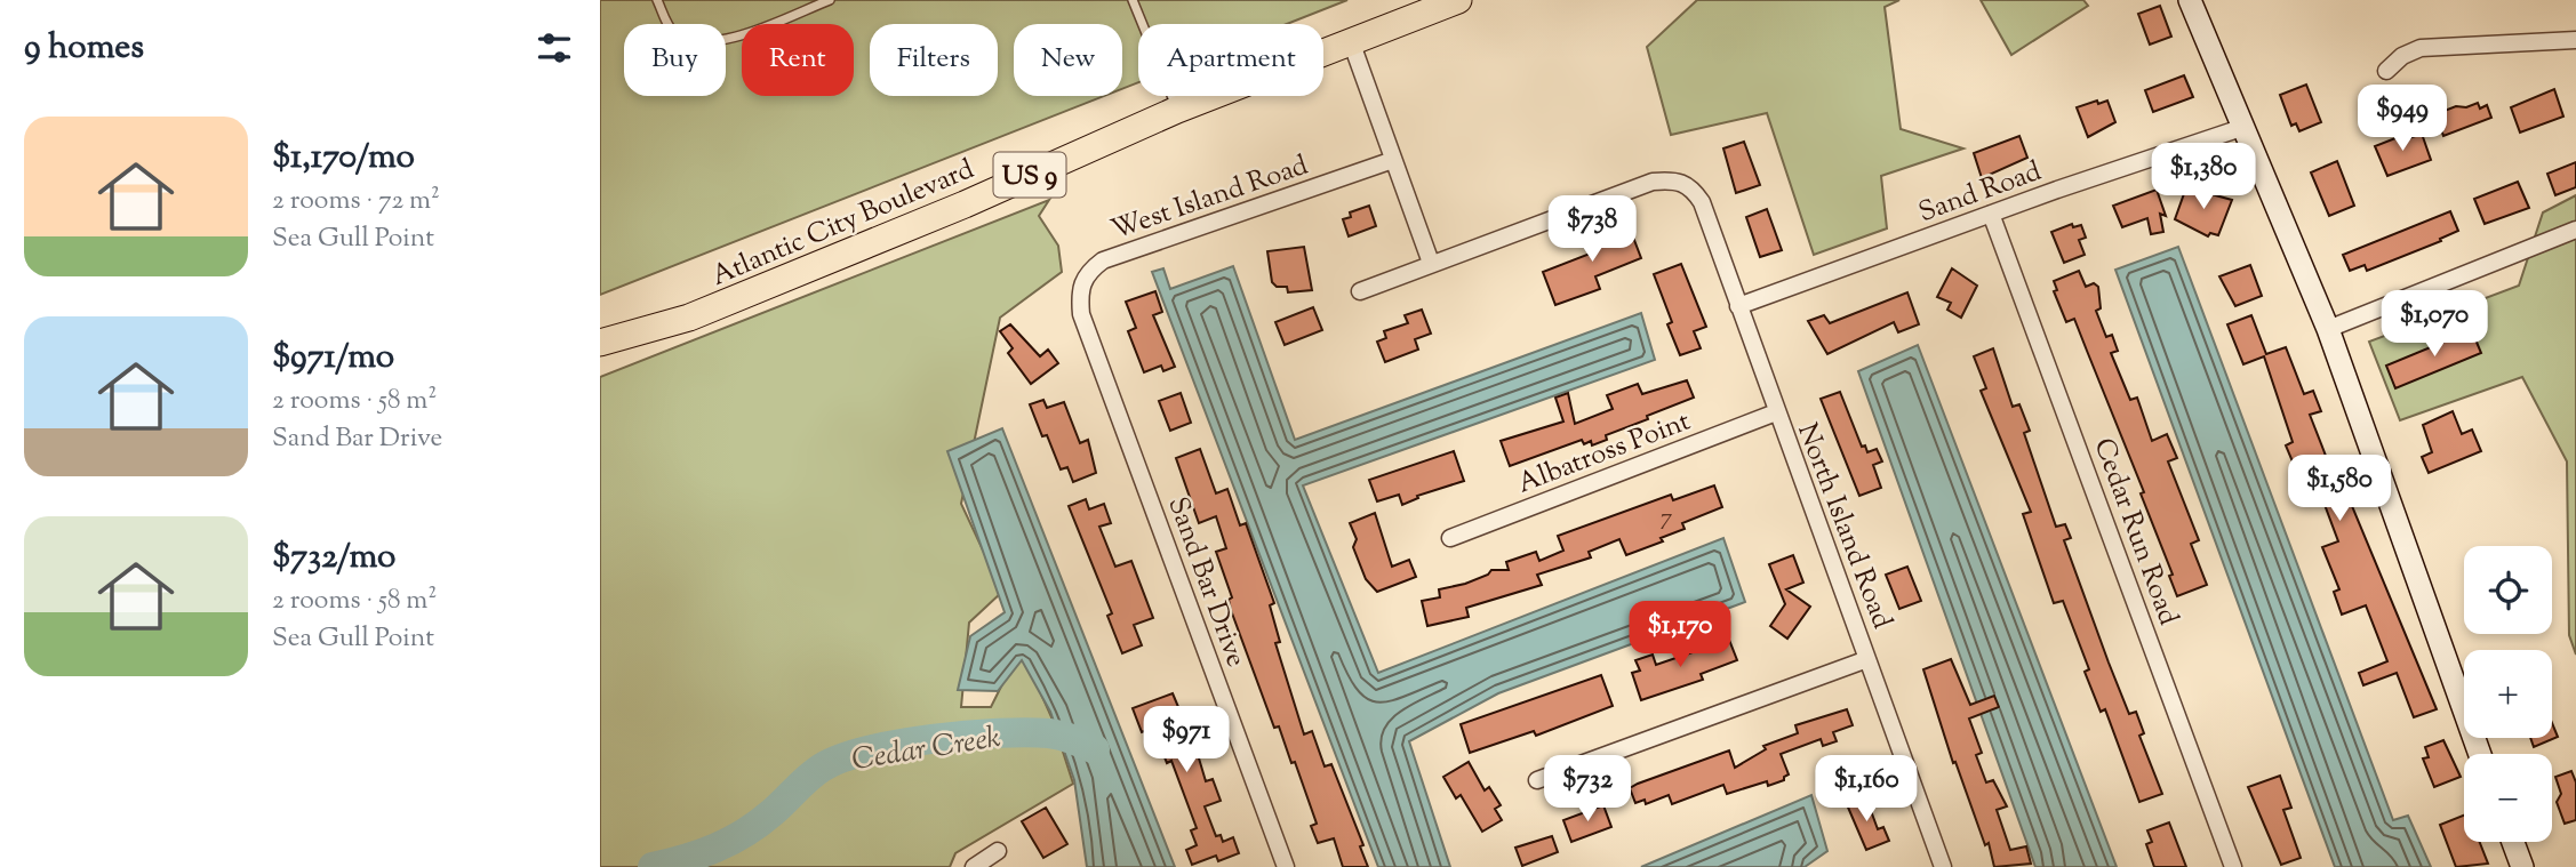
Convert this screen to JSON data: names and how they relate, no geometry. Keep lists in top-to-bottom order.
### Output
{
  "streets": {
    "highway": ["US 9", "Atlantic City Boulevard"],
    "street": [
      "Sand Road",
      "West Island Road",
      "Albatross Point",
      "North Island Road",
      "Cedar Run Road",
      "Sand Bar Drive"
    ]
  },
  "crossings": [
    ["Sand Road", "North Island Road"],
    ["Sand Road", "Cedar Run Road"],
    ["West Island Road", "Sand Bar Drive"],
    ["Albatross Point", "North Island Road"]
  ],
  "water": ["Cedar Creek"],
  "house_numbers": ["7"],
  "page": {
    "heading": "9 homes",
    "chip": [
      "Buy",
      "Rent",
      "Filters",
      "New",
      "Apartment"
    ],
    "price": [
      "$949",
      "$1,380",
      "$738",
      "$1,070",
      "$1,580",
      "$1,170",
      "$971",
      "$732",
      "$1,160"
    ],
    "list": [
      {
        "name": "$1,170/mo",
        "note": "2 rooms · 72 m² · Sea Gull Point"
      },
      {
        "name": "$971/mo",
        "note": "2 rooms · 58 m² · Sand Bar Drive"
      },
      {
        "name": "$732/mo",
        "note": "2 rooms · 58 m² · Sea Gull Point"
      }
    ],
    "map_buttons": ["+", "−"]
  }
}
